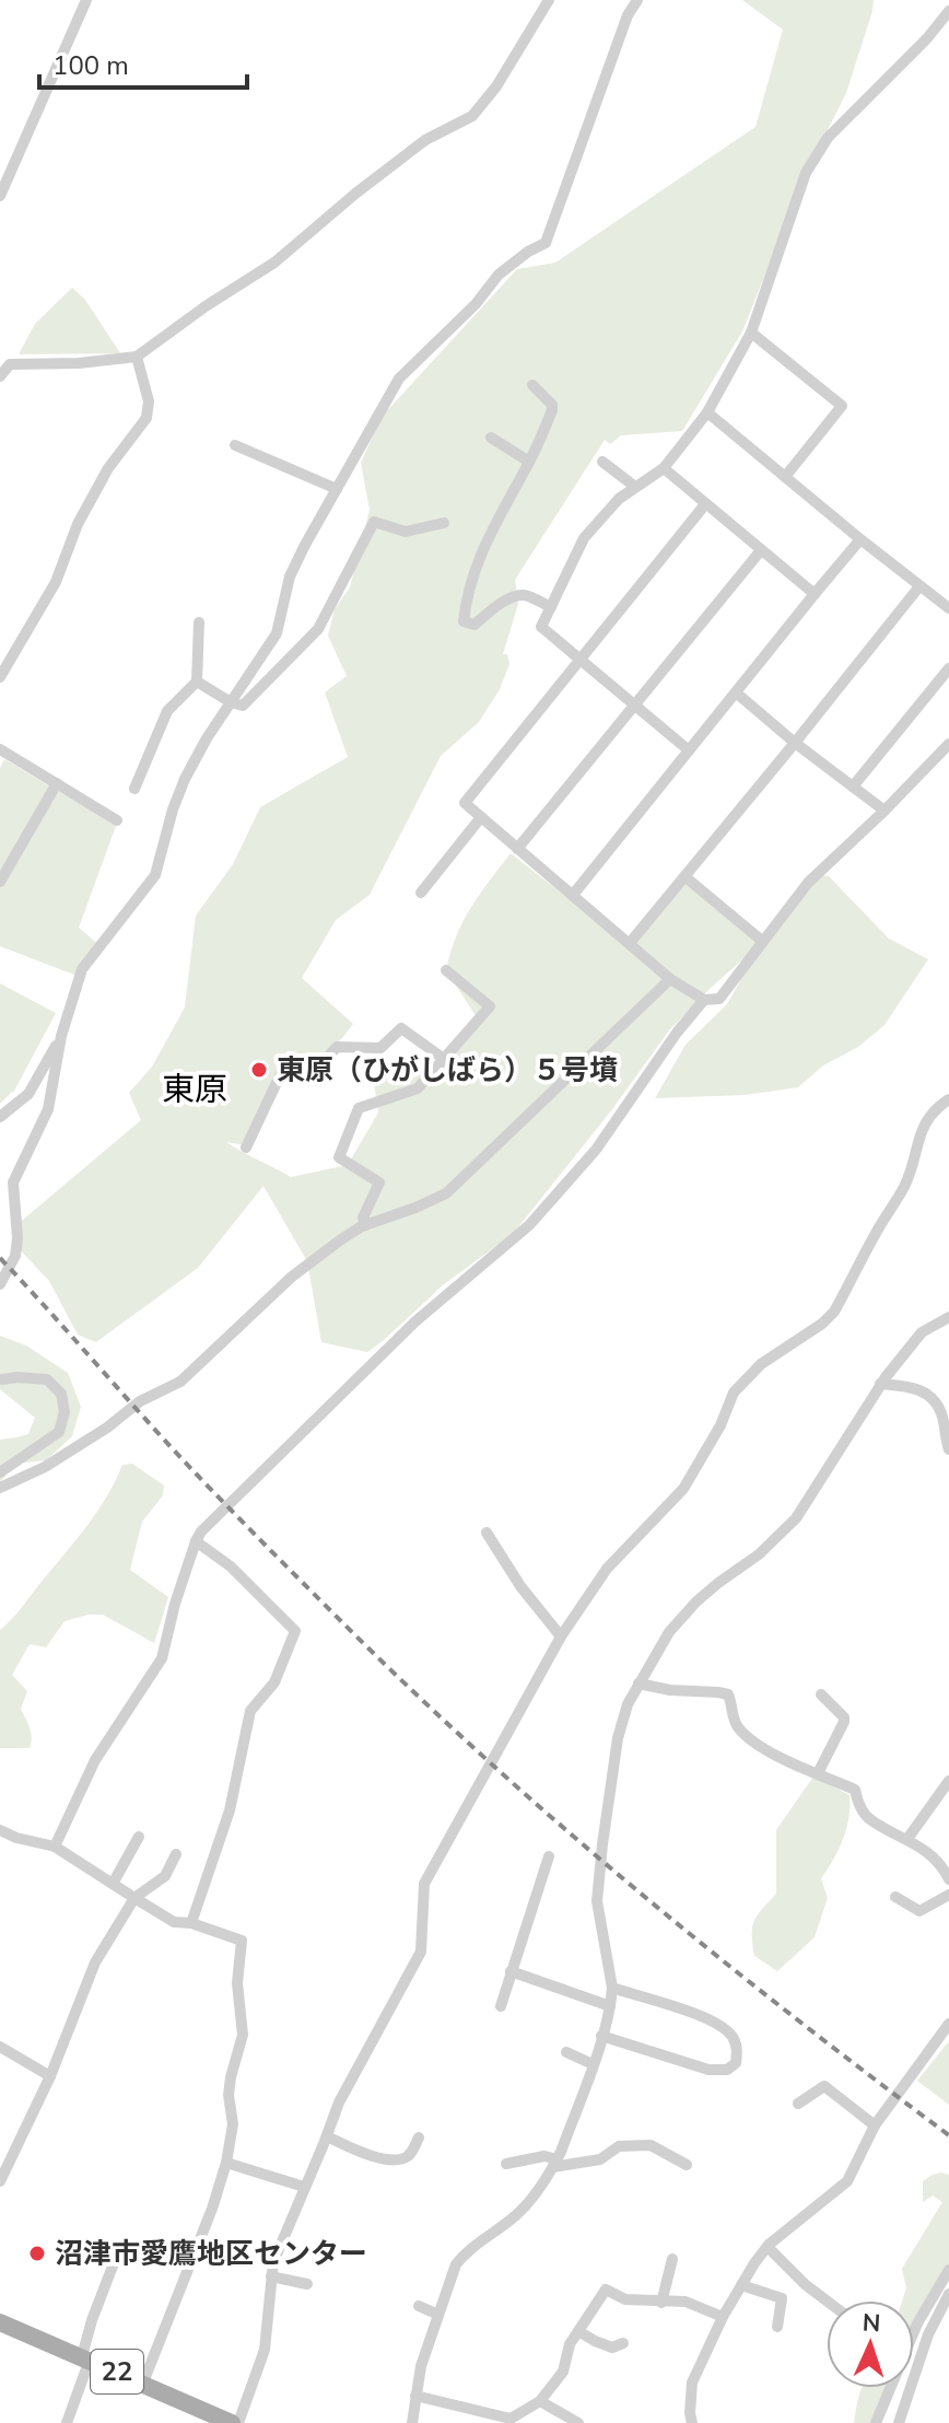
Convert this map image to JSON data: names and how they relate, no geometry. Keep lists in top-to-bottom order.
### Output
{
  "streets": {
    "main road": ["22"]
  },
  "districts": ["東原"],
  "places": ["東原（ひがしばら）５号墳", "沼津市愛鷹地区センター"],
  "scale_bar": "100 m",
  "north": "top"
}
